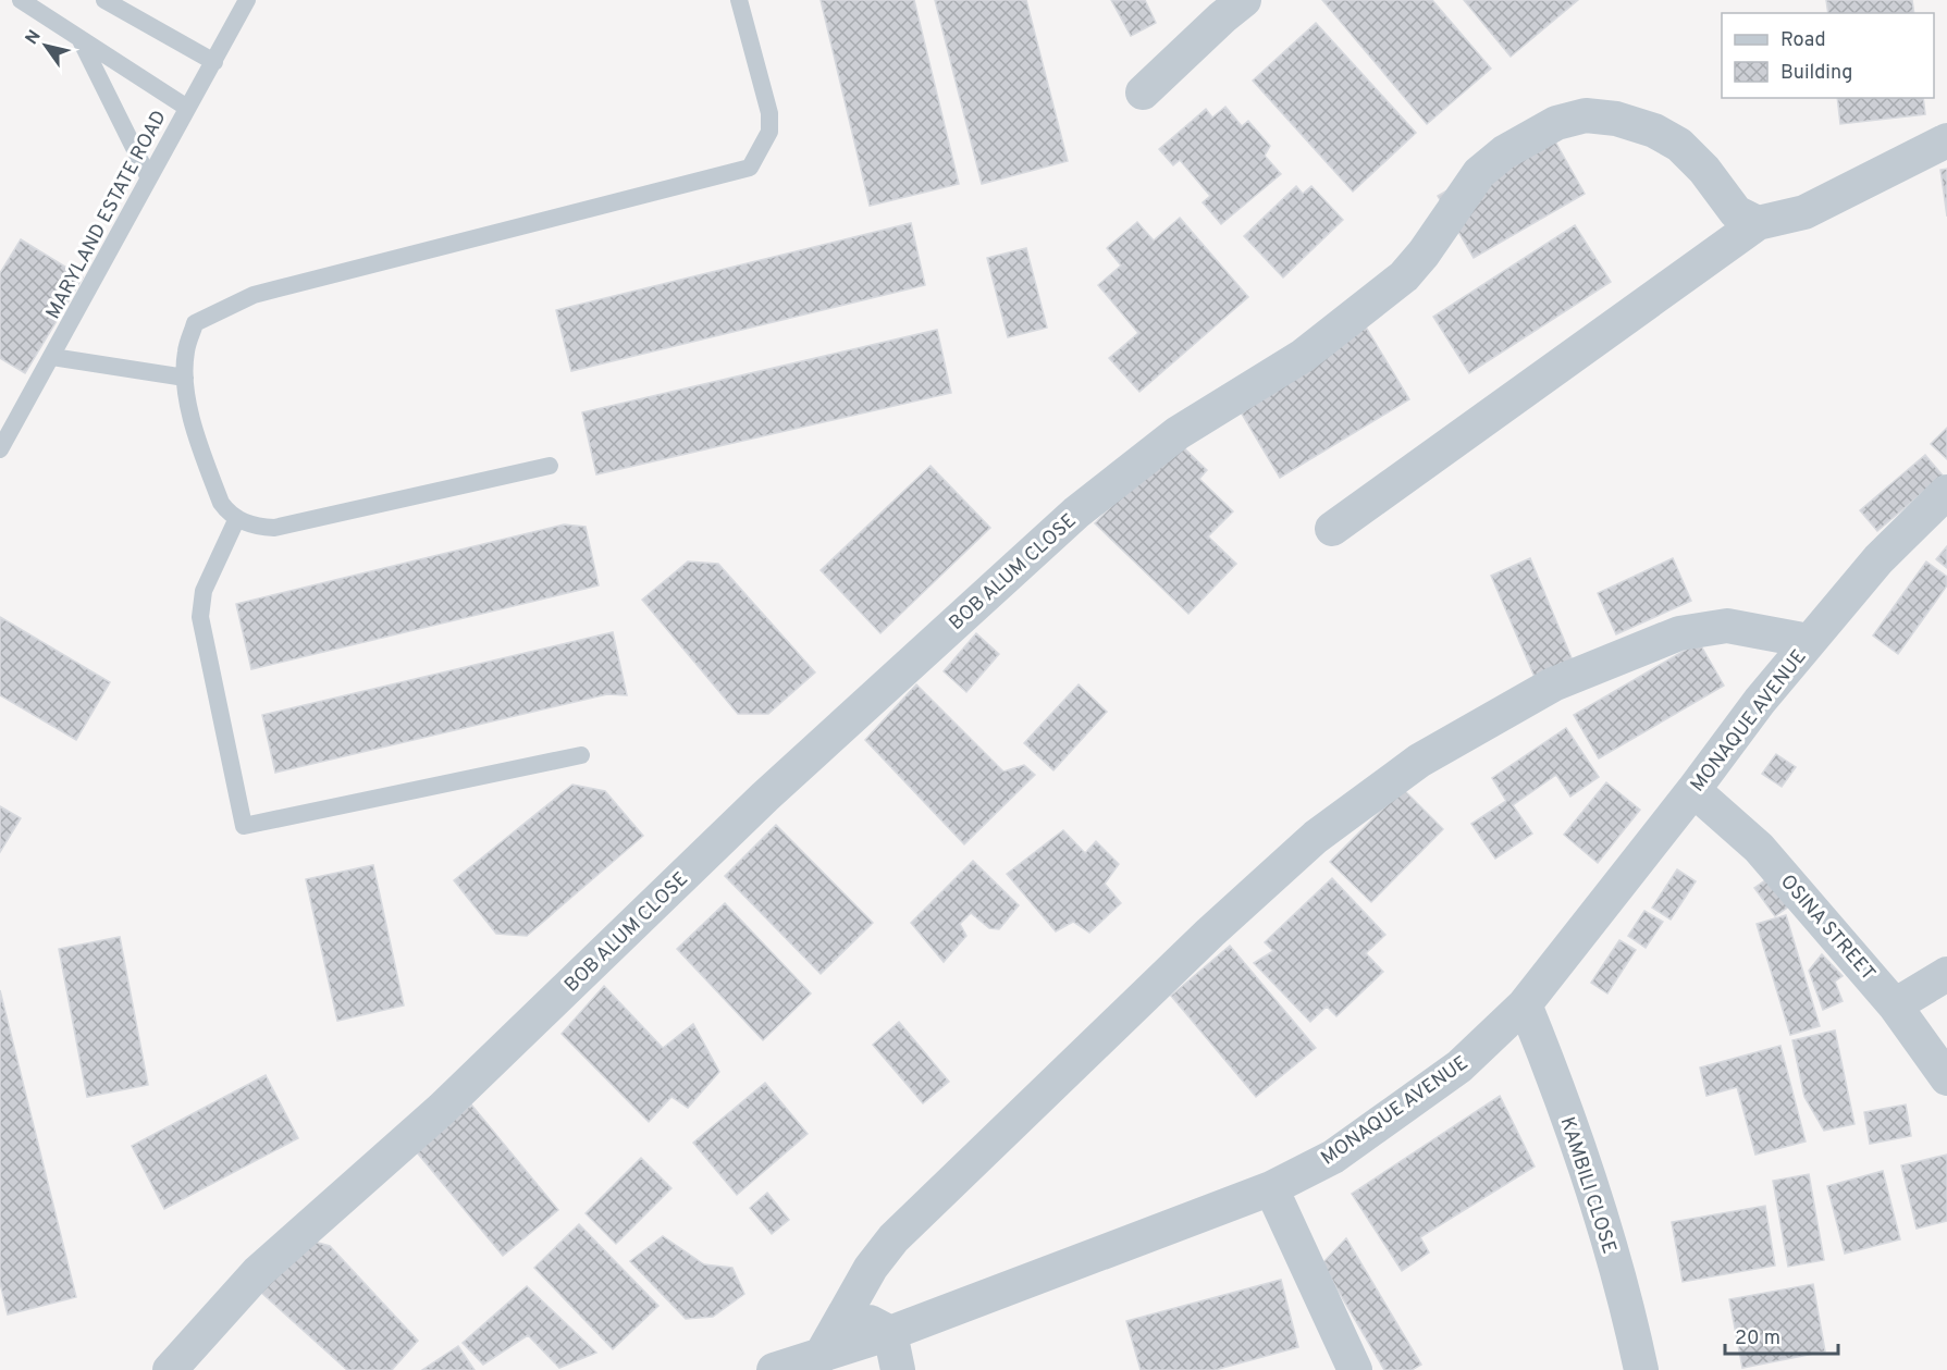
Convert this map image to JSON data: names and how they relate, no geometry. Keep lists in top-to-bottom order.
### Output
{
  "streets": {
    "street": [
      "BOB ALUM CLOSE",
      "MONAQUE AVENUE",
      "OSINA STREET",
      "KAMBILI CLOSE"
    ],
    "lane": ["MARYLAND ESTATE ROAD"]
  },
  "crossings": [
    ["MONAQUE AVENUE", "OSINA STREET"],
    ["MONAQUE AVENUE", "KAMBILI CLOSE"]
  ],
  "legend": ["Road", "Building"],
  "scale_bar": "20 m",
  "north": "top left"
}
